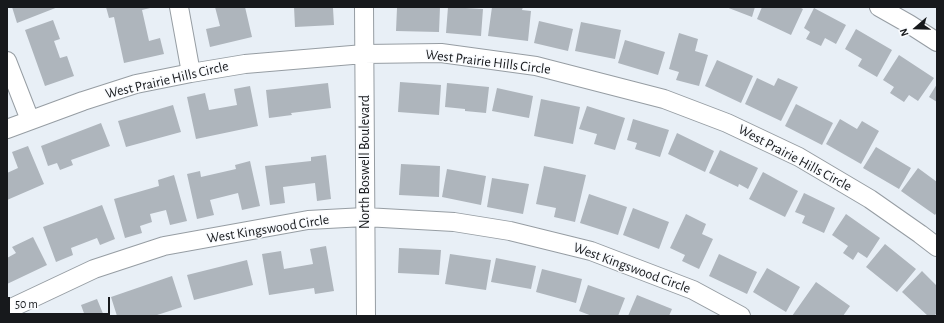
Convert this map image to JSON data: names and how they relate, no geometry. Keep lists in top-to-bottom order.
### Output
{
  "streets": {
    "street": ["West Prairie Hills Circle", "North Boswell Boulevard", "West Kingswood Circle"]
  },
  "crossings": [
    ["West Prairie Hills Circle", "North Boswell Boulevard"],
    ["North Boswell Boulevard", "West Kingswood Circle"]
  ],
  "scale_bar": "50 m",
  "north": "left"
}
